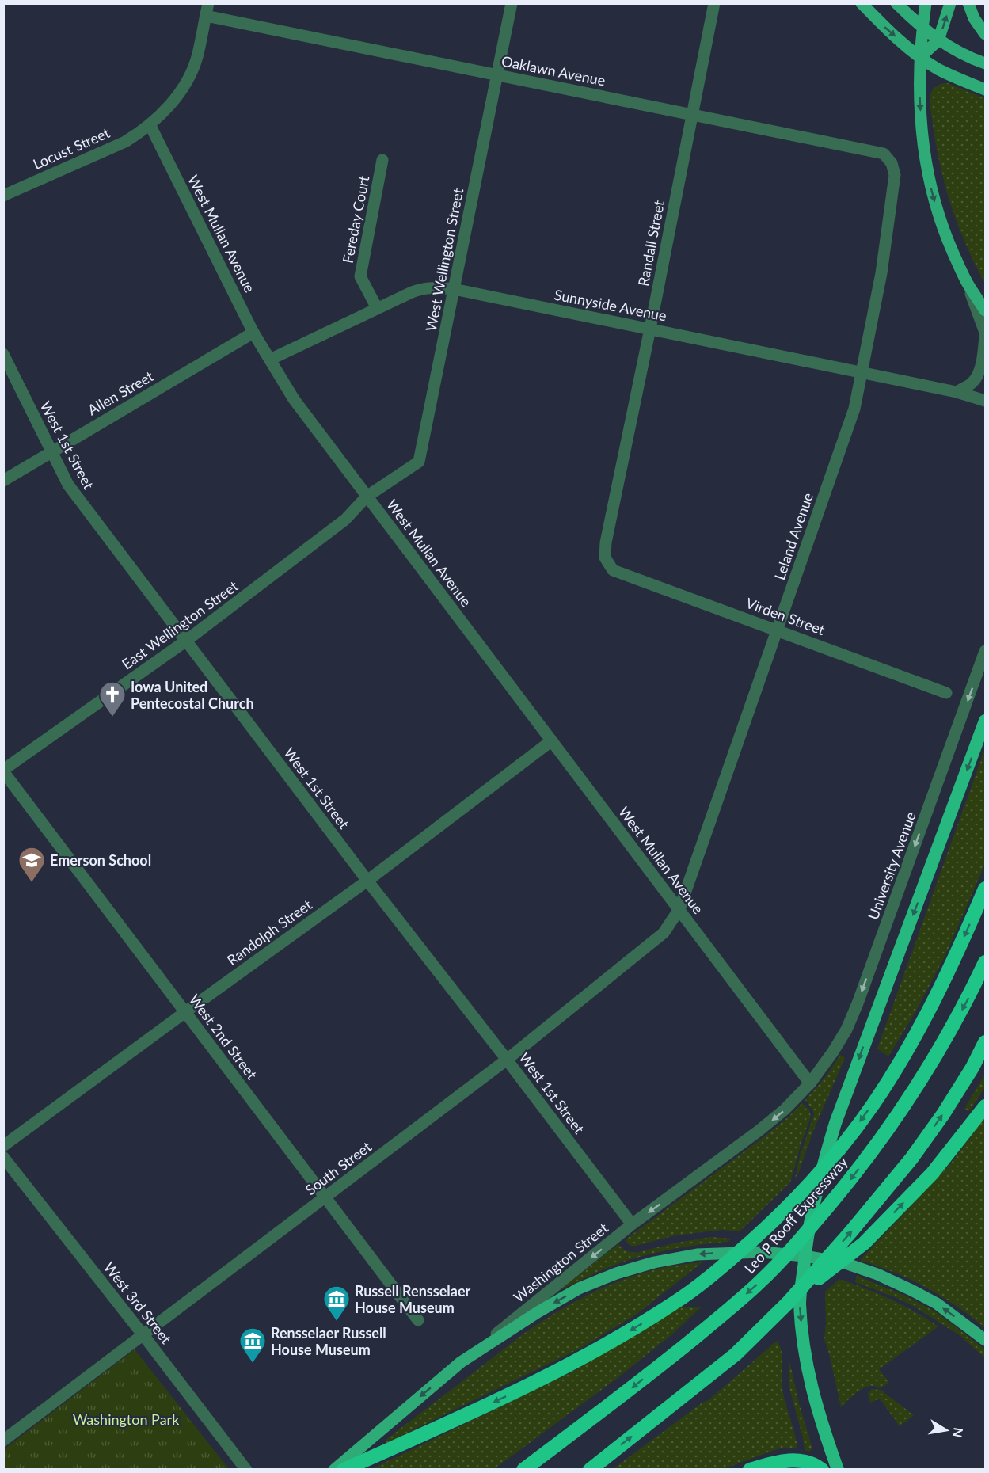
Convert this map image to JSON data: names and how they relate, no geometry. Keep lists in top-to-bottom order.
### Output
{
  "streets": {
    "highway": ["Leo P Rooff Expressway"],
    "main road": ["Washington Street"],
    "street": [
      "Oaklawn Avenue",
      "Locust Street",
      "Fereday Court",
      "West Mullan Avenue",
      "Randall Street",
      "West Wellington Street",
      "Sunnyside Avenue",
      "Allen Street",
      "West 1st Street",
      "Leland Avenue",
      "Virden Street",
      "East Wellington Street",
      "University Avenue",
      "Randolph Street",
      "West 2nd Street",
      "South Street",
      "West 3rd Street"
    ]
  },
  "crossings": [
    ["Oaklawn Avenue", "Randall Street"],
    ["Oaklawn Avenue", "West Wellington Street"],
    ["Oaklawn Avenue", "Leland Avenue"],
    ["Locust Street", "West Mullan Avenue"],
    ["Fereday Court", "Sunnyside Avenue"],
    ["West Mullan Avenue", "West Wellington Street"],
    ["West Mullan Avenue", "Sunnyside Avenue"],
    ["West Mullan Avenue", "Allen Street"],
    ["West Mullan Avenue", "Leland Avenue"],
    ["West Mullan Avenue", "East Wellington Street"],
    ["West Mullan Avenue", "University Avenue"],
    ["West Mullan Avenue", "Randolph Street"],
    ["West Mullan Avenue", "South Street"],
    ["West Mullan Avenue", "Washington Street"],
    ["Randall Street", "Sunnyside Avenue"],
    ["Randall Street", "Virden Street"],
    ["West Wellington Street", "Sunnyside Avenue"],
    ["West Wellington Street", "East Wellington Street"],
    ["Sunnyside Avenue", "Leland Avenue"],
    ["Allen Street", "West 1st Street"],
    ["West 1st Street", "East Wellington Street"],
    ["West 1st Street", "Randolph Street"],
    ["West 1st Street", "South Street"],
    ["West 1st Street", "Washington Street"],
    ["Leland Avenue", "Virden Street"],
    ["Leland Avenue", "South Street"],
    ["East Wellington Street", "West 2nd Street"],
    ["University Avenue", "Washington Street"],
    ["Randolph Street", "West 2nd Street"],
    ["West 2nd Street", "South Street"],
    ["South Street", "West 3rd Street"]
  ],
  "one_way": ["University Avenue", "Washington Street"],
  "parks": ["Washington Park"],
  "places": {
    "church": ["Iowa United Pentecostal Church"],
    "school or university": ["Emerson School"],
    "museum": ["Russell Rensselaer House Museum", "Rensselaer Russell House Museum"]
  },
  "north": "right"
}
